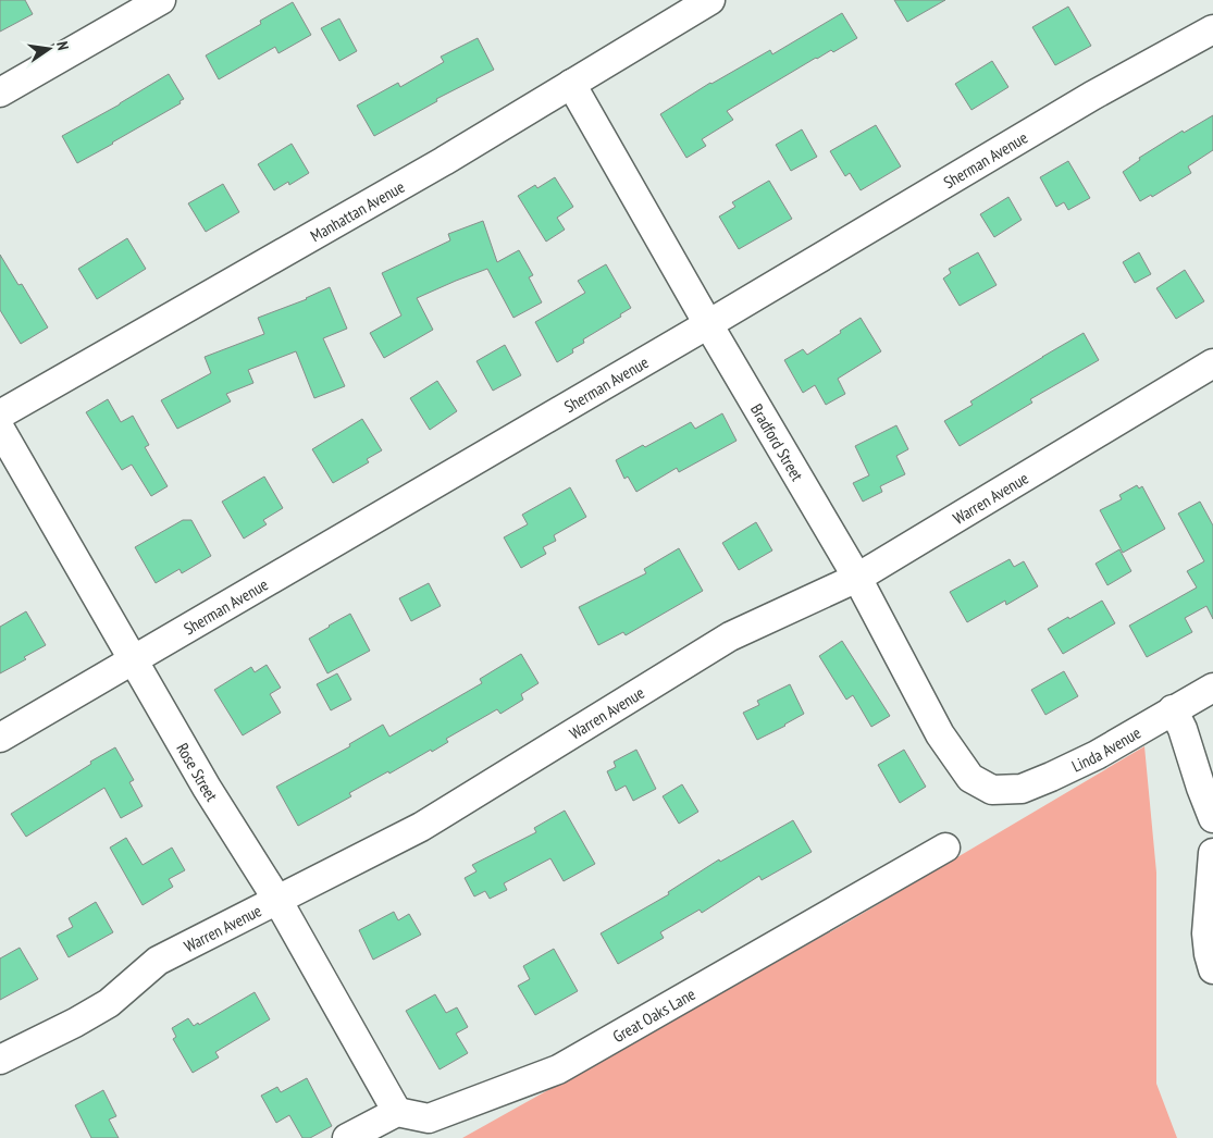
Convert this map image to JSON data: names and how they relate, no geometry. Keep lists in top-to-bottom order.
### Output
{
  "streets": {
    "street": [
      "Sherman Avenue",
      "Manhattan Avenue",
      "Bradford Street",
      "Warren Avenue",
      "Linda Avenue",
      "Rose Street",
      "Great Oaks Lane"
    ]
  },
  "crossings": [
    ["Sherman Avenue", "Bradford Street"],
    ["Sherman Avenue", "Rose Street"],
    ["Manhattan Avenue", "Bradford Street"],
    ["Bradford Street", "Warren Avenue"],
    ["Bradford Street", "Linda Avenue"],
    ["Warren Avenue", "Rose Street"],
    ["Rose Street", "Great Oaks Lane"]
  ],
  "north": "right"
}
